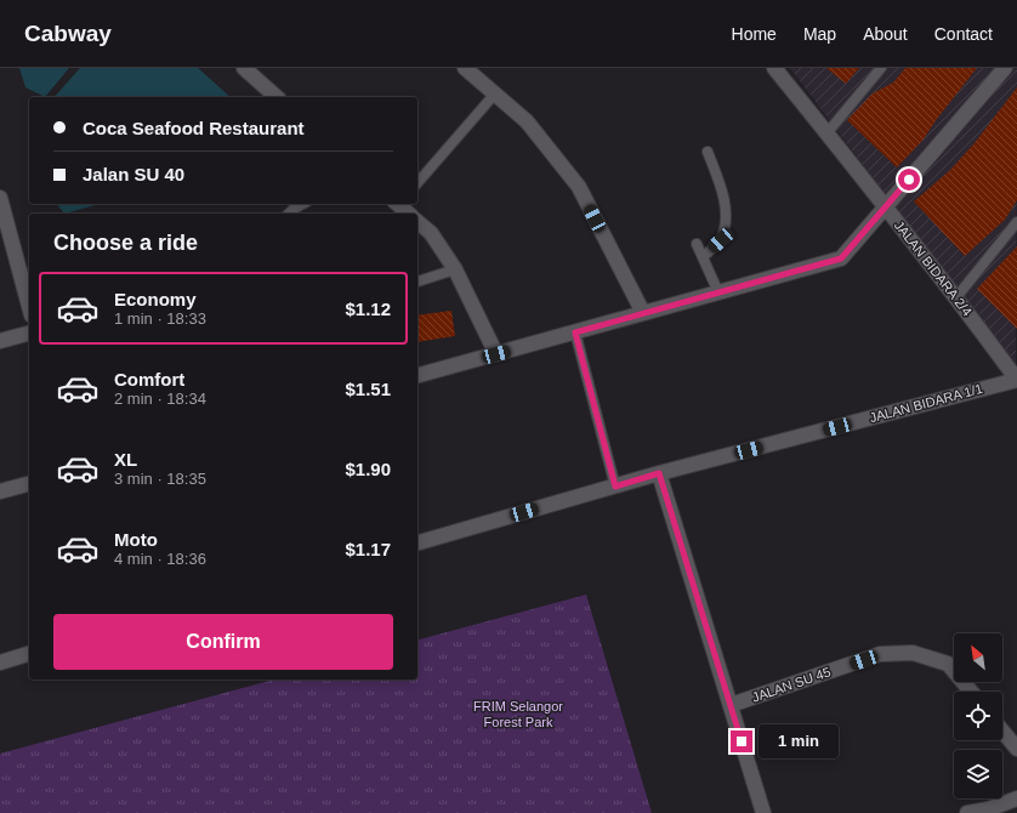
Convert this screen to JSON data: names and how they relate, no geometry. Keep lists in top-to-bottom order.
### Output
{
  "streets": {
    "street": ["JALAN BIDARA 2/4", "JALAN BIDARA 1/1", "JALAN SU 45"]
  },
  "crossings": [
    ["JALAN BIDARA 2/4", "JALAN BIDARA 1/1"]
  ],
  "parks": ["FRIM Selangor Forest Park"],
  "north": "top left",
  "page": {
    "header": "Cabway",
    "nav": [
      "Home",
      "Map",
      "About",
      "Contact"
    ],
    "banner": ["Coca Seafood Restaurant", "Jalan SU 40"],
    "heading": "Choose a ride",
    "list": [
      {
        "name": "Economy",
        "note": "1 min · 18:33",
        "value": "$1.12"
      },
      {
        "name": "Comfort",
        "note": "2 min · 18:34",
        "value": "$1.51"
      },
      {
        "name": "XL",
        "note": "3 min · 18:35",
        "value": "$1.90"
      },
      {
        "name": "Moto",
        "note": "4 min · 18:36",
        "value": "$1.17"
      }
    ],
    "buttons": "Confirm",
    "bubble": "1 min"
  }
}
